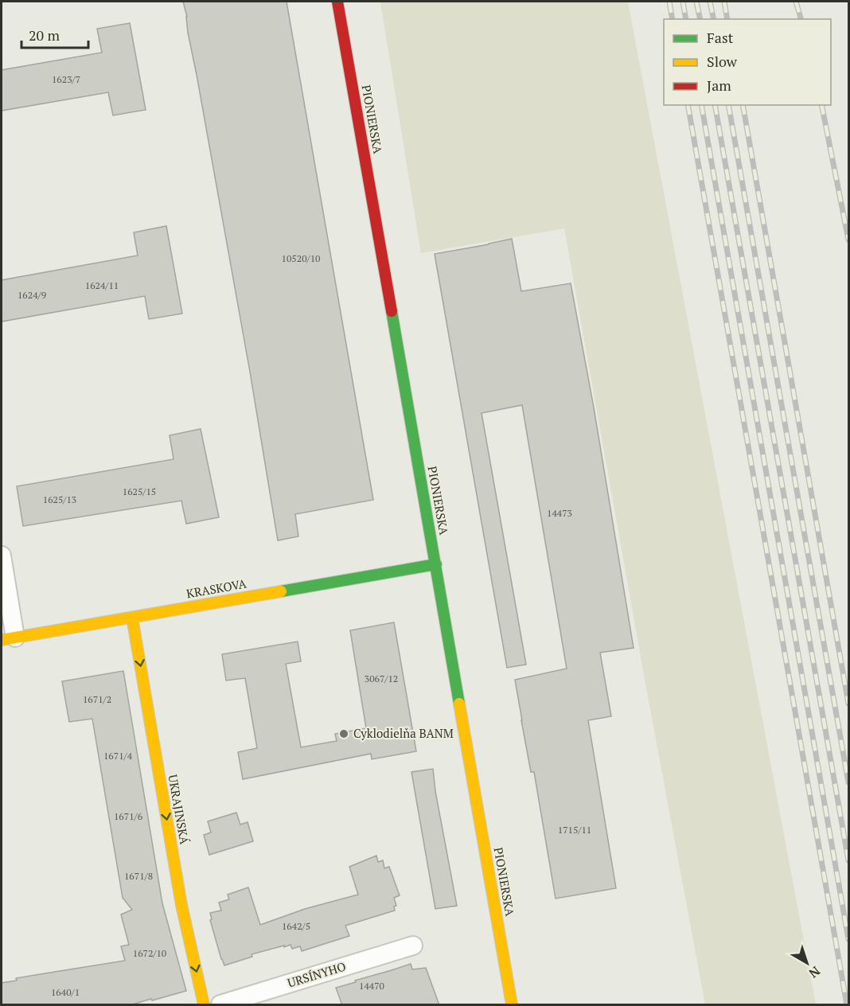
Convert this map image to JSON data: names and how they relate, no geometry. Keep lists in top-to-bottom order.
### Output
{
  "streets": {
    "street": [
      "PIONIERSKA",
      "KRASKOVA",
      "UKRAJINSKÁ",
      "URSÍNYHO"
    ]
  },
  "crossings": [
    ["PIONIERSKA", "KRASKOVA"],
    ["KRASKOVA", "UKRAJINSKÁ"]
  ],
  "one_way": ["UKRAJINSKÁ"],
  "places": ["Cyklodielňa BANM"],
  "house_numbers": [
    "1623/7",
    "10520/10",
    "1624/11",
    "1624/9",
    "1625/15",
    "1625/13",
    "14473",
    "3067/12",
    "1671/2",
    "1671/4",
    "1671/6",
    "1715/11",
    "1671/8",
    "1642/5",
    "1672/10",
    "14470",
    "1640/1"
  ],
  "legend": ["Fast", "Slow", "Jam"],
  "scale_bar": "20 m",
  "north": "bottom right"
}
